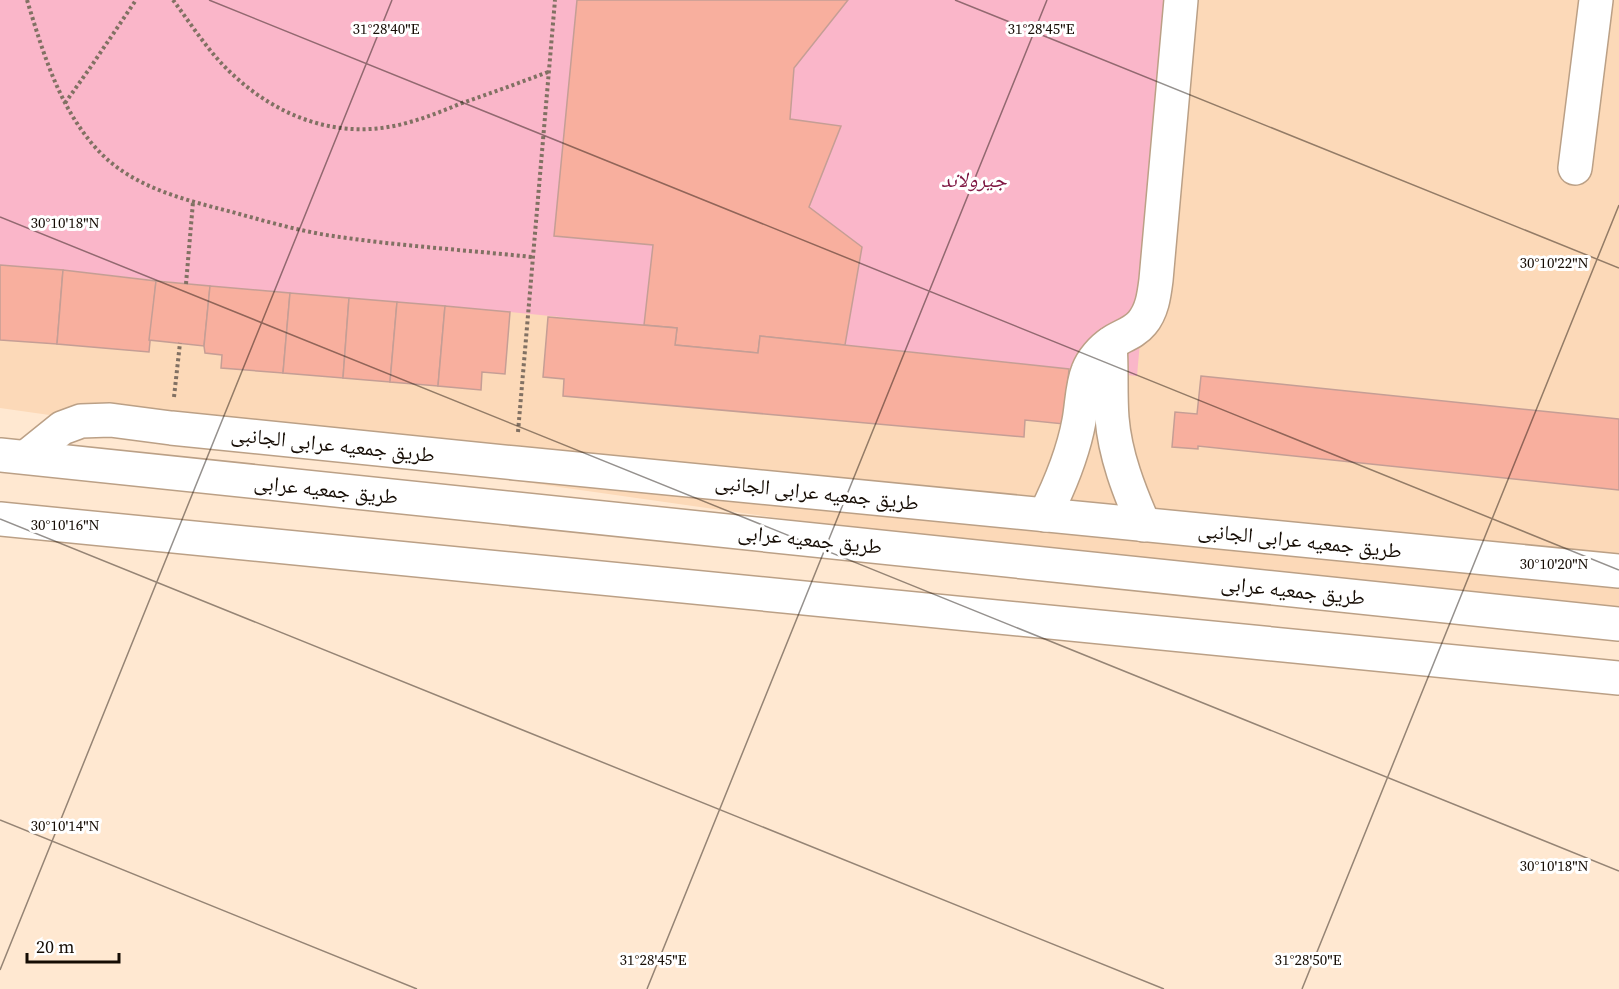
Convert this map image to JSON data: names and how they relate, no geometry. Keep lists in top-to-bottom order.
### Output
{
  "streets": {
    "street": ["طريق جمعيه عرابى الجانبى", "طريق جمعيه عرابى"]
  },
  "crossings": [
    ["طريق جمعيه عرابى الجانبى", "طريق جمعيه عرابى"]
  ],
  "parks": ["جيرولاند"],
  "scale_bar": "20 m",
  "coordinates": [
    "31°28'40\"E",
    "31°28'45\"E",
    "30°10'18\"N",
    "30°10'22\"N",
    "30°10'16\"N",
    "30°10'20\"N",
    "30°10'14\"N",
    "31°28'50\"E"
  ]
}
